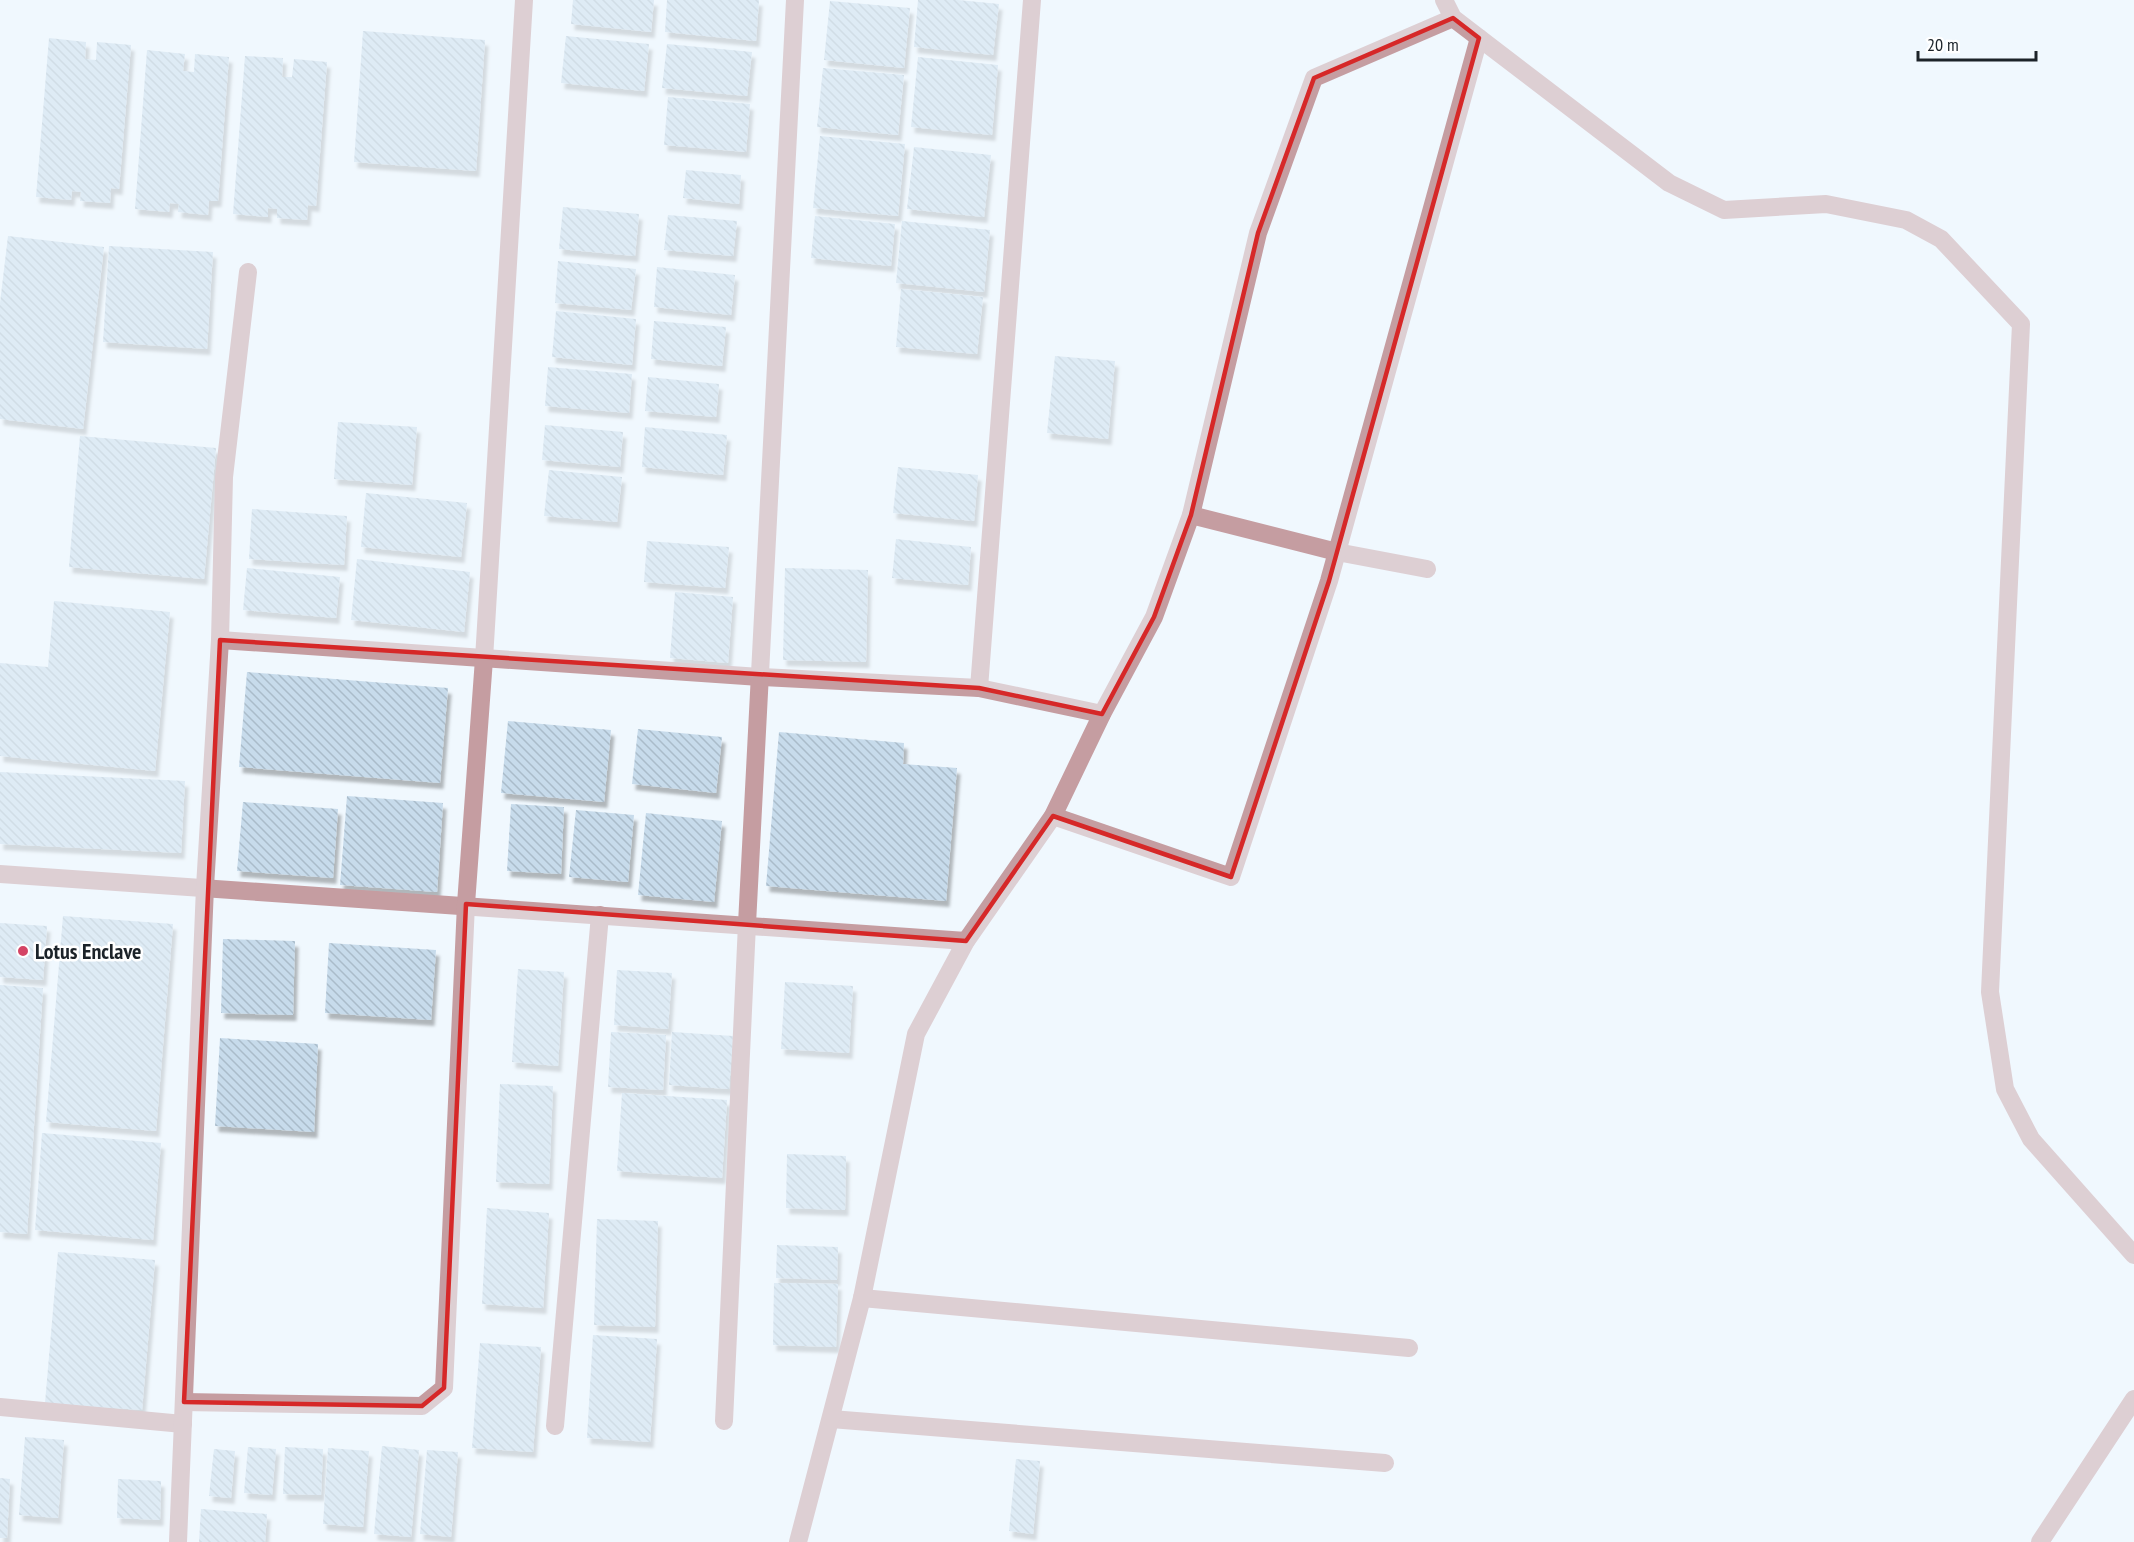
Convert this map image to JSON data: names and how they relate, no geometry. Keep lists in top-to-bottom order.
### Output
{
  "places": ["Lotus Enclave"],
  "scale_bar": "20 m"
}
